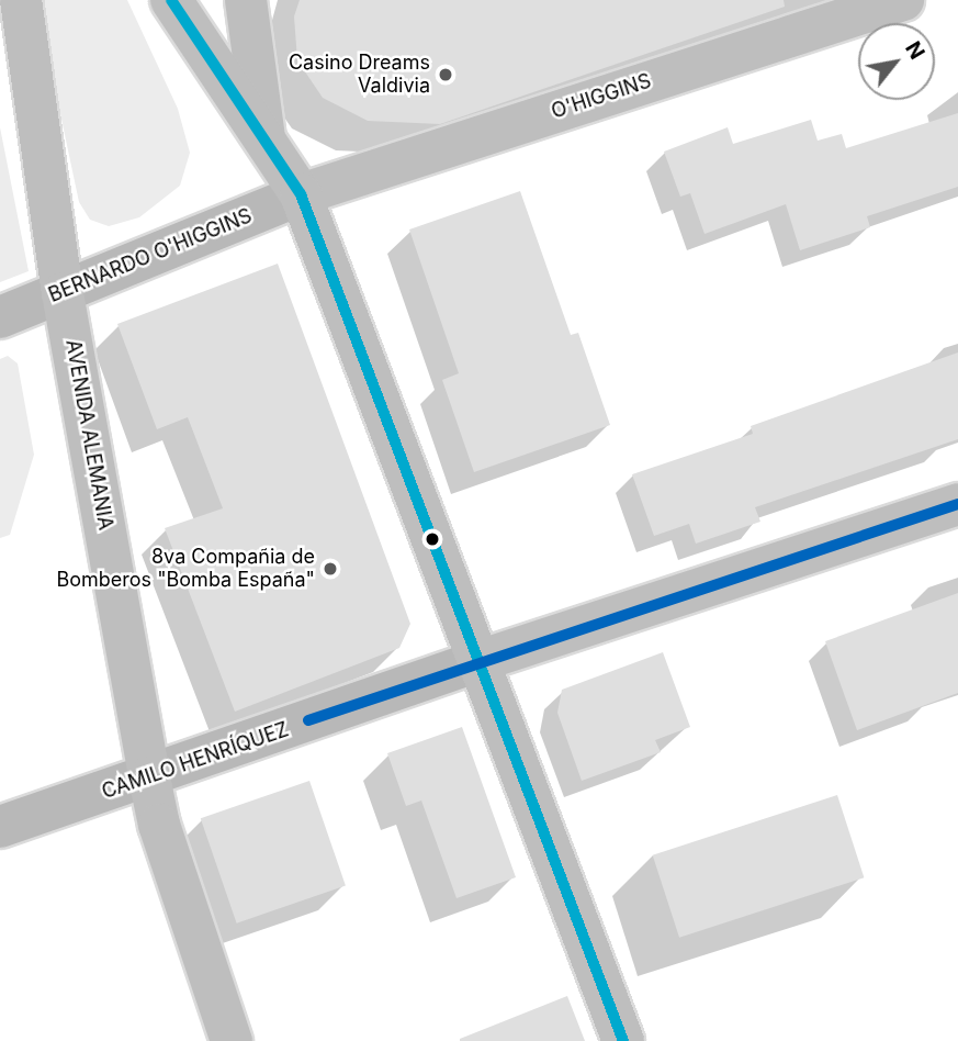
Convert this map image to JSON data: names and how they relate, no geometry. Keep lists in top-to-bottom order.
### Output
{
  "streets": {
    "main road": ["O'HIGGINS", "AVENIDA ALEMANIA", "CAMILO HENRÍQUEZ"],
    "street": ["BERNARDO O'HIGGINS"]
  },
  "crossings": [
    ["O'HIGGINS", "BERNARDO O'HIGGINS"],
    ["BERNARDO O'HIGGINS", "AVENIDA ALEMANIA"],
    ["AVENIDA ALEMANIA", "CAMILO HENRÍQUEZ"]
  ],
  "places": ["Casino Dreams Valdivia", "8va Compañia de Bomberos \"Bomba España\""],
  "north": "top right"
}
